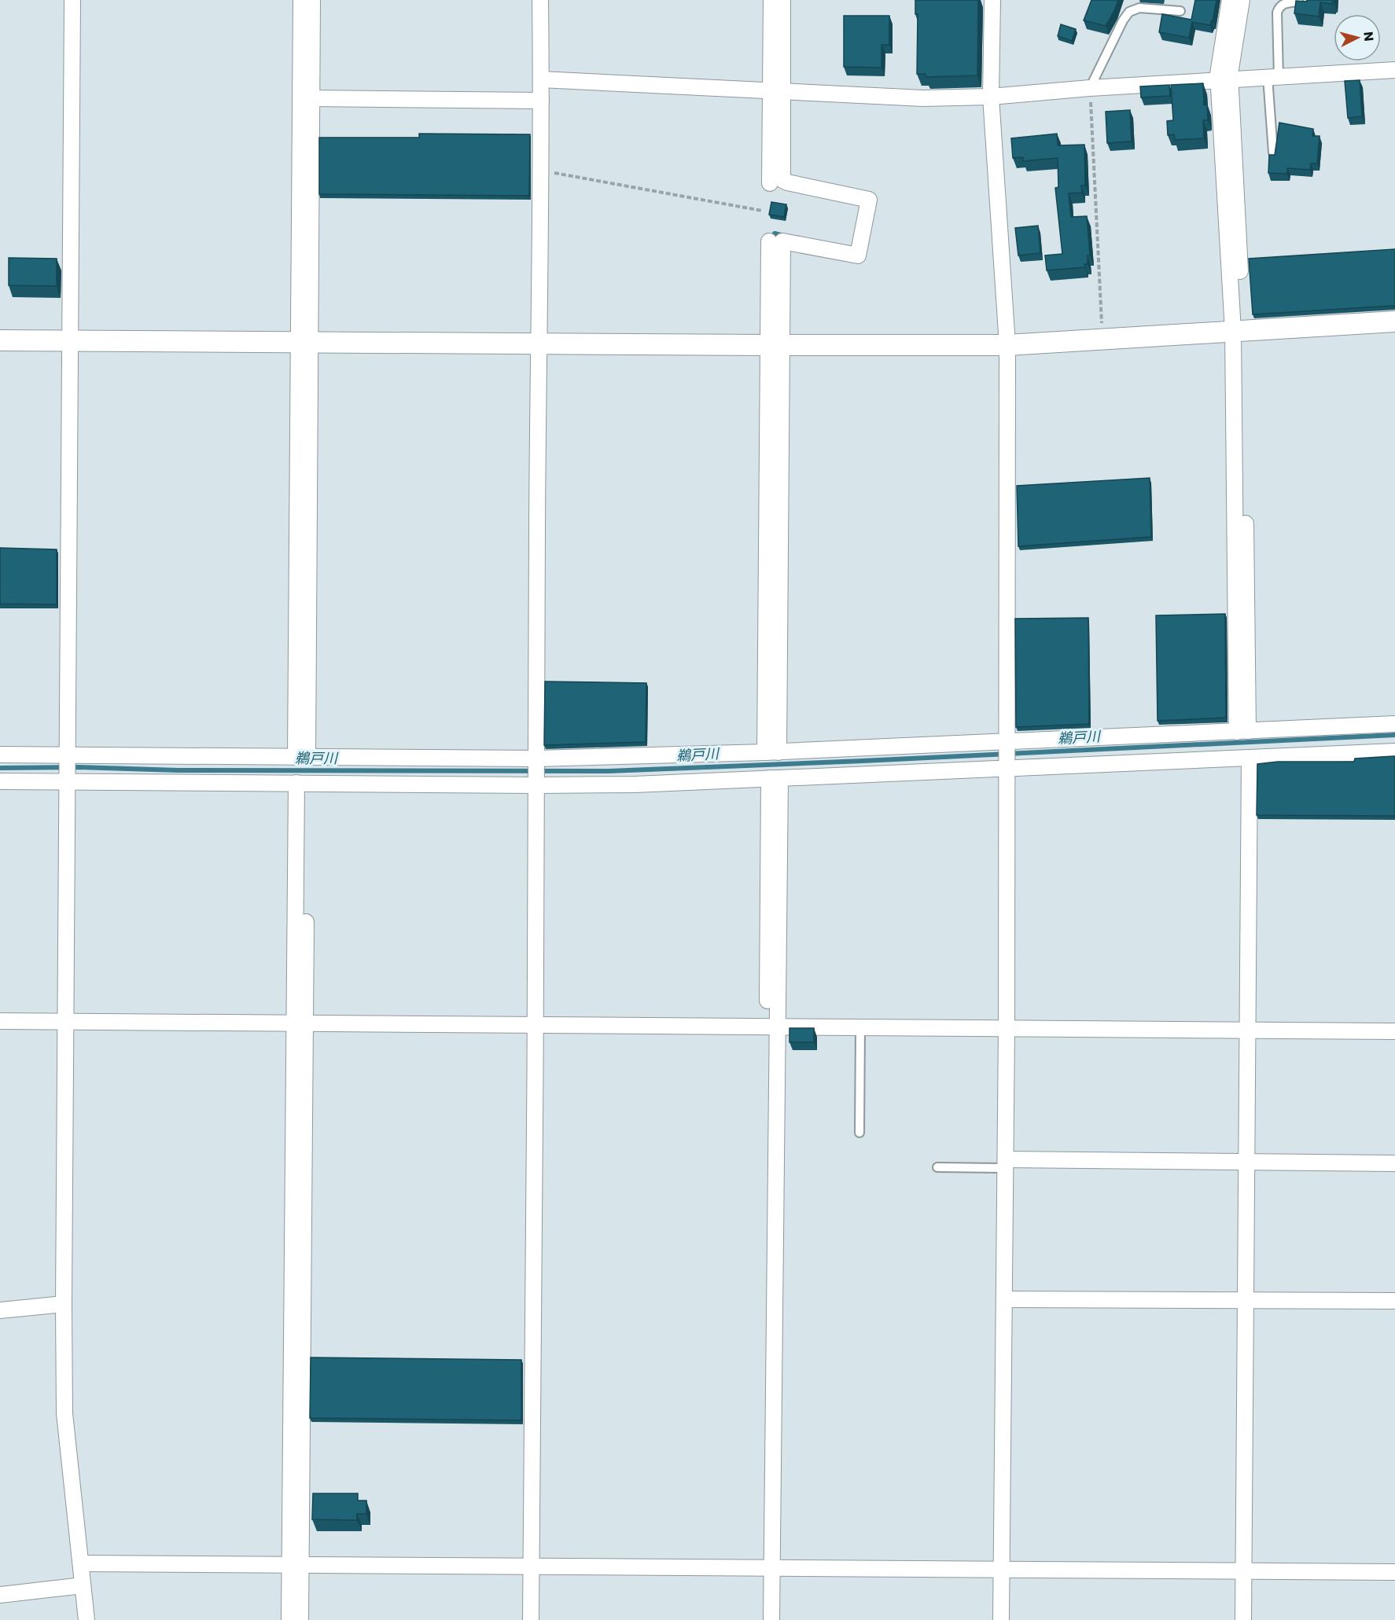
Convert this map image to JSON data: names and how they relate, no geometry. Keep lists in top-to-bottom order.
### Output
{
  "water": ["鵜戸川"],
  "north": "right"
}
